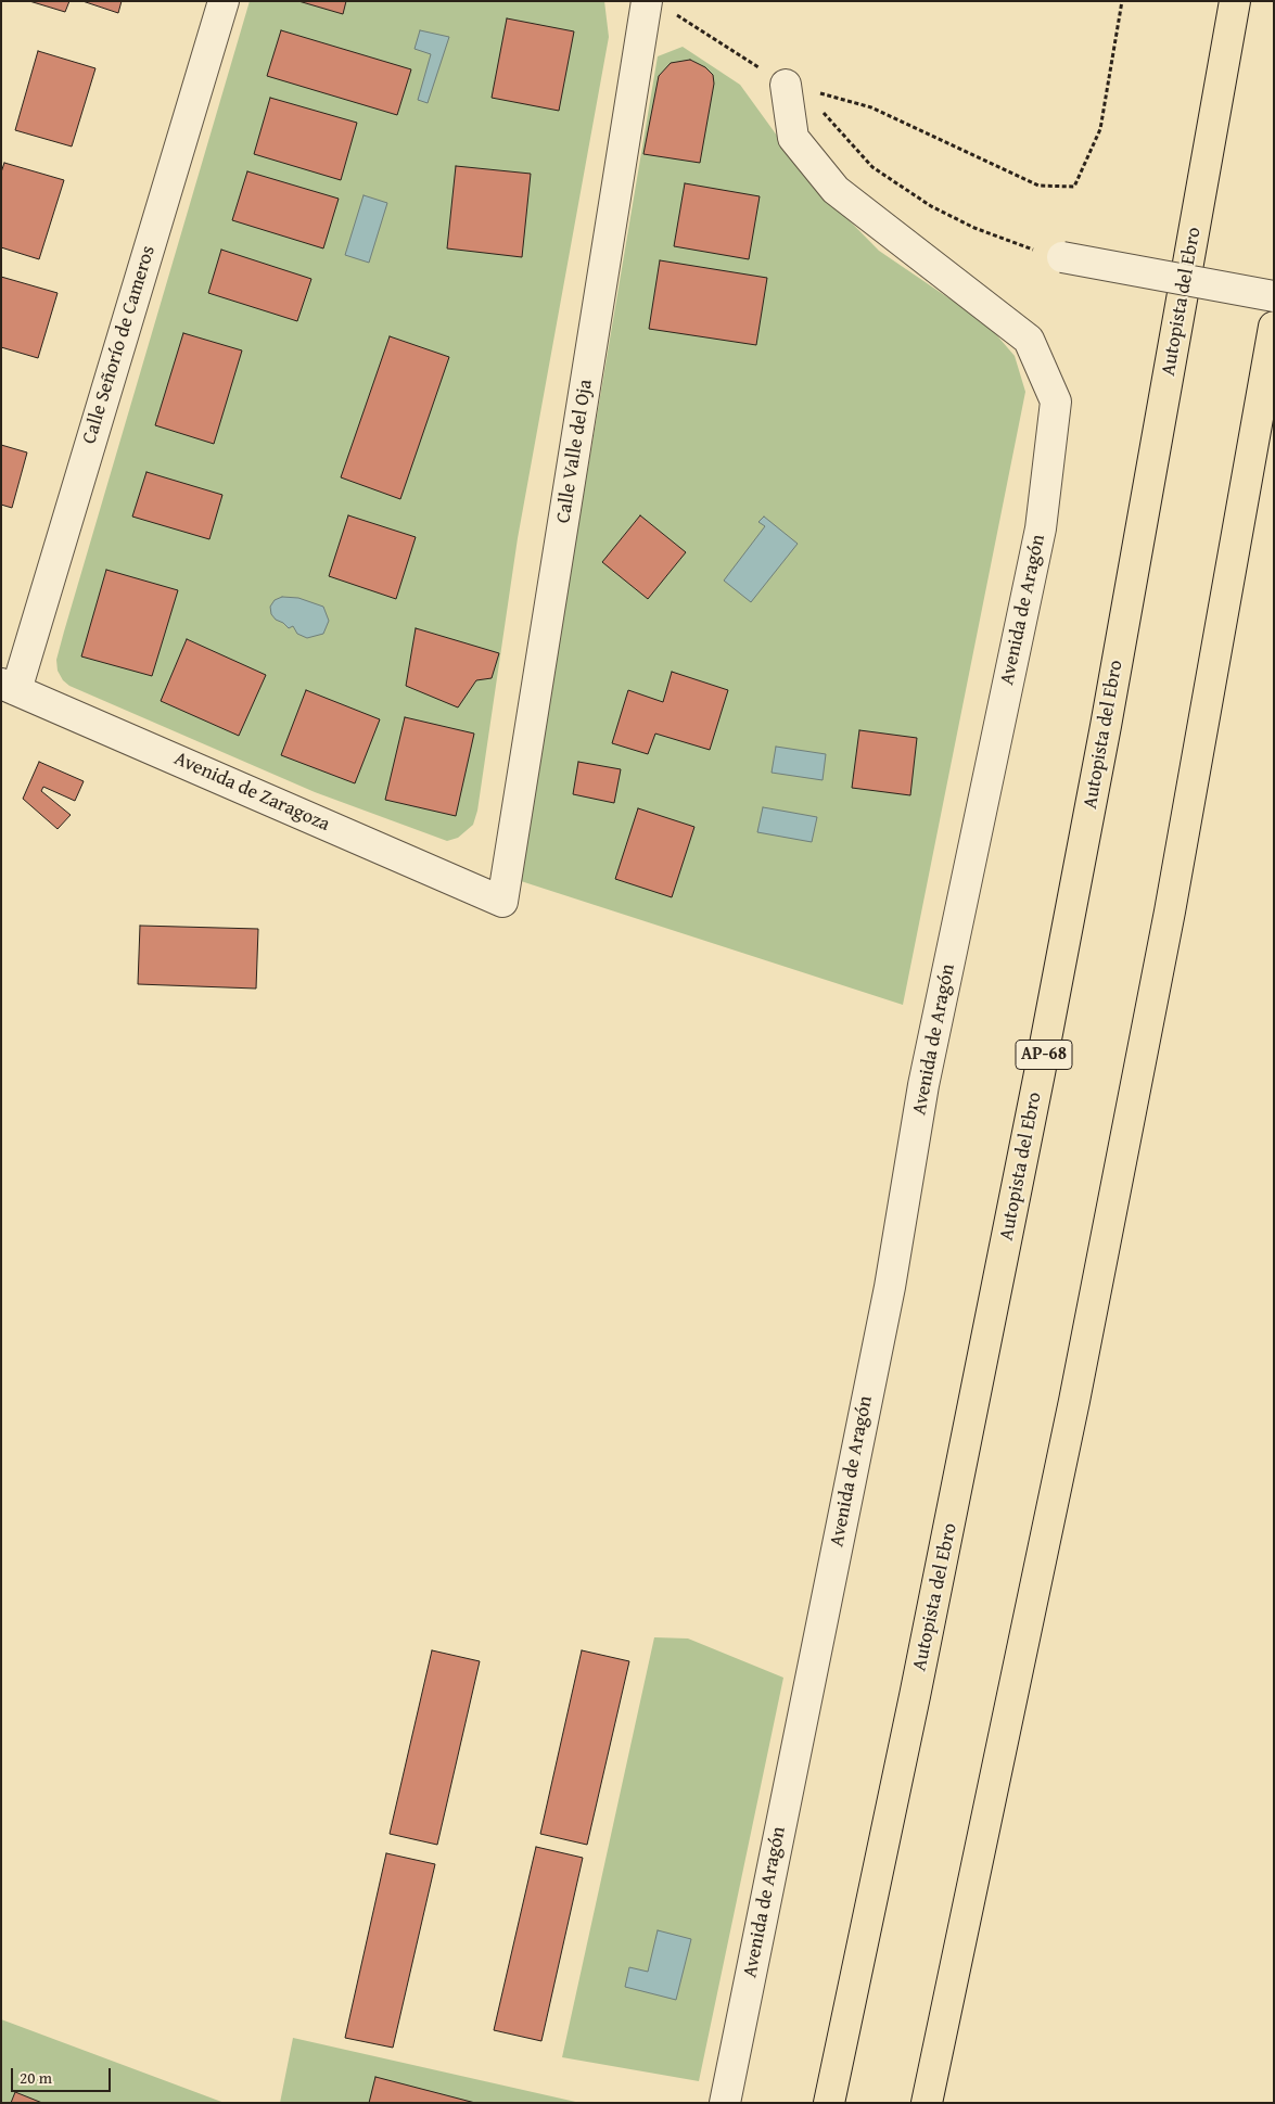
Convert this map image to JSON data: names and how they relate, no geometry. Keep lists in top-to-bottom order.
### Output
{
  "streets": {
    "highway": ["Autopista del Ebro", "AP-68"],
    "street": [
      "Calle Señorío de Cameros",
      "Calle Valle del Oja",
      "Avenida de Aragón",
      "Avenida de Zaragoza"
    ]
  },
  "crossings": [
    ["Calle Señorío de Cameros", "Avenida de Zaragoza"],
    ["Calle Valle del Oja", "Avenida de Zaragoza"]
  ],
  "scale_bar": "20 m"
}
